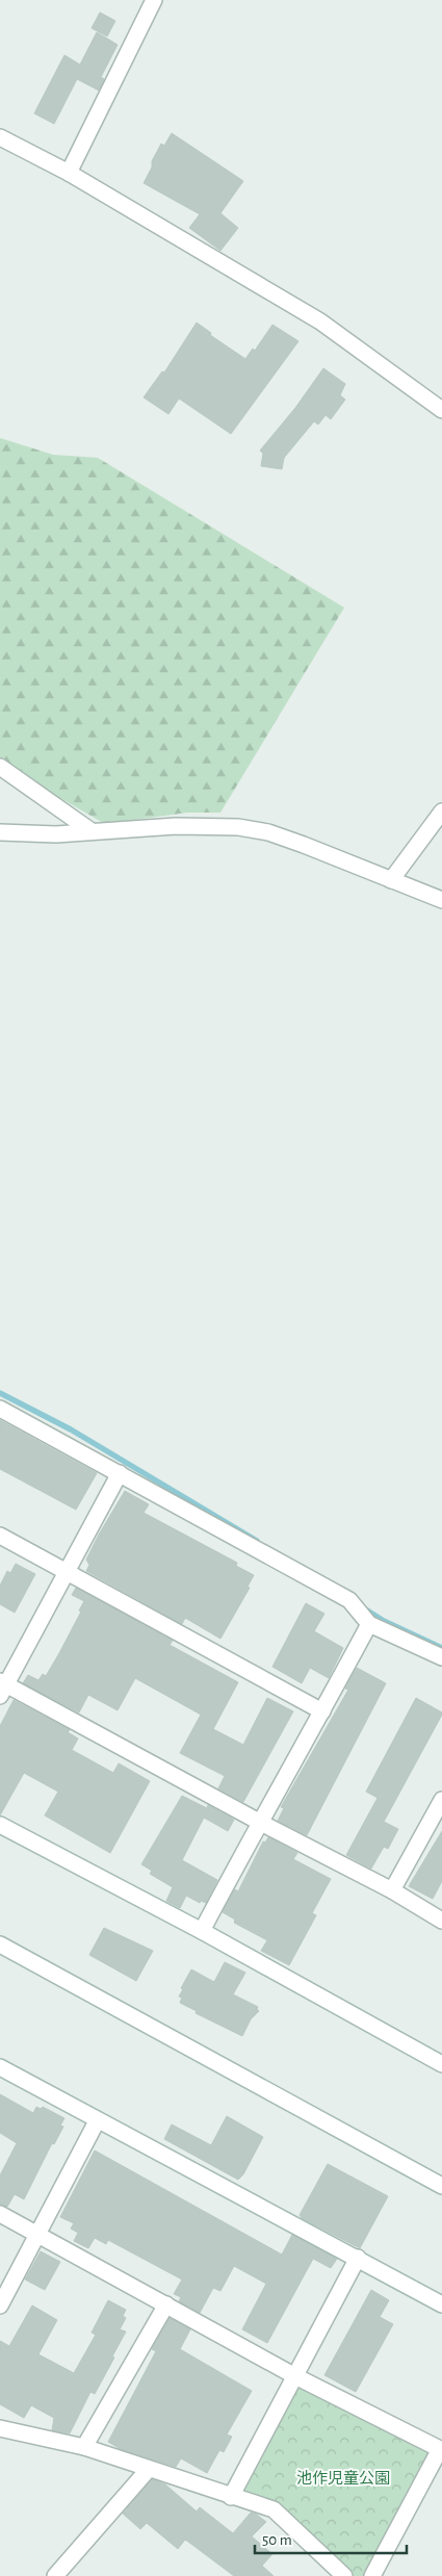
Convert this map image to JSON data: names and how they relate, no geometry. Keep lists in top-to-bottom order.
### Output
{
  "parks": ["池作児童公園"],
  "scale_bar": "50 m"
}
